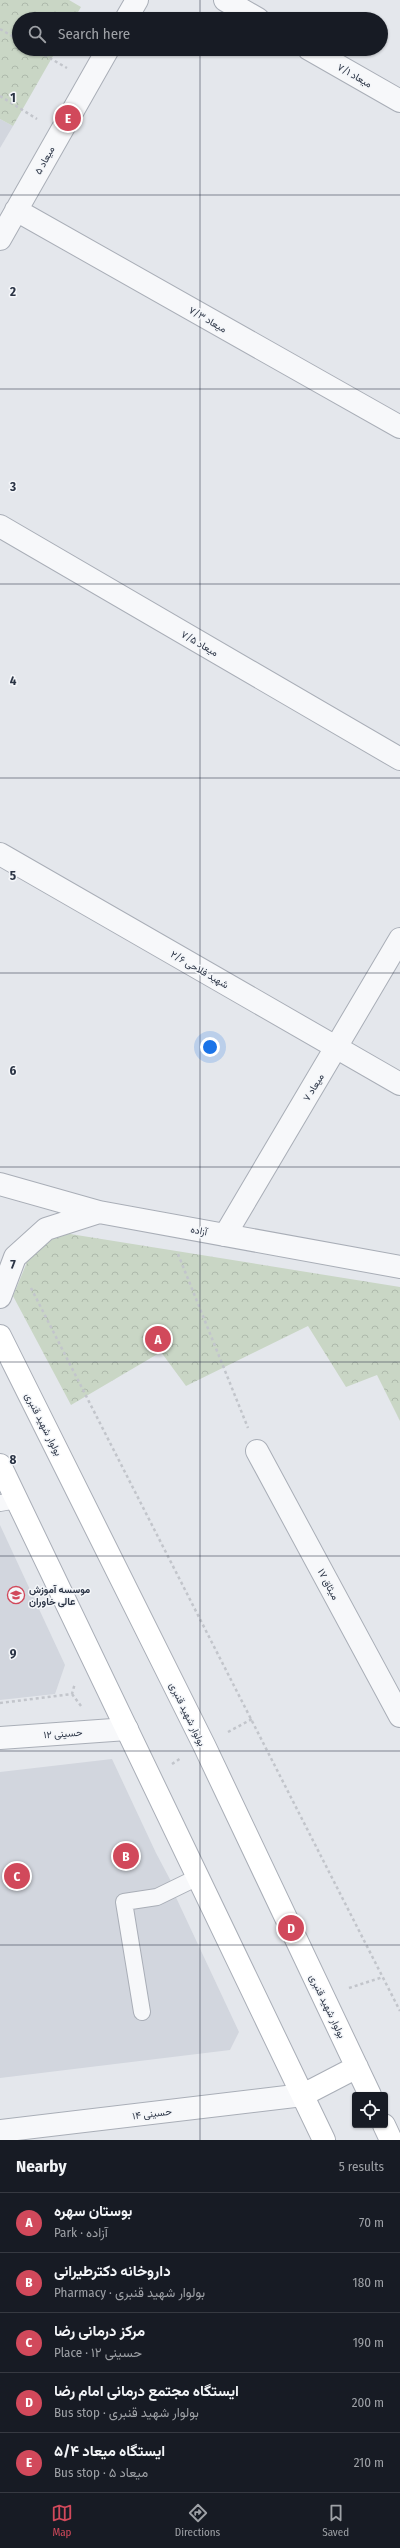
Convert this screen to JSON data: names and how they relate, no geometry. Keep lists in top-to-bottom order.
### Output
{
  "streets": {
    "main road": ["بولوار شهید قنبری"],
    "street": [
      "میعاد ۷/۱",
      "میعاد ۵",
      "میعاد ۷/۳",
      "میعاد ۷/۵",
      "شهید فلاحی ۲/۶",
      "میعاد ۷",
      "آزاده",
      "میثاق ۱۷",
      "حسینی ۱۲",
      "حسینی ۱۴"
    ]
  },
  "crossings": [
    ["میعاد ۵", "میعاد ۷/۳"],
    ["شهید فلاحی ۲/۶", "میعاد ۷"],
    ["میعاد ۷", "آزاده"]
  ],
  "places": {
    "school or university": ["موسسه آموزش عالی خاوران"]
  },
  "page": {
    "search": "Search here",
    "pins": [
      "E",
      "A",
      "B",
      "C",
      "D"
    ],
    "heading": ["Nearby", "5 results"],
    "list": [
      {
        "mark": "A",
        "name": "بوستان سهره",
        "note": "Park · آزاده",
        "value": "70 m"
      },
      {
        "mark": "B",
        "name": "داروخانه دکترطیرانی",
        "note": "Pharmacy · بولوار شهید قنبری",
        "value": "180 m"
      },
      {
        "mark": "C",
        "name": "مرکز درمانی رضا",
        "note": "Place · حسینی ۱۲",
        "value": "190 m"
      },
      {
        "mark": "D",
        "name": "ایستگاه مجتمع درمانی امام رضا",
        "note": "Bus stop · بولوار شهید قنبری",
        "value": "200 m"
      },
      {
        "mark": "E",
        "name": "ایستگاه میعاد ۵/۴",
        "note": "Bus stop · میعاد ۵",
        "value": "210 m"
      }
    ],
    "nav": ["Map", "Directions", "Saved"]
  },
  "grid": {
    "rows": [
      "1",
      "2",
      "3",
      "4",
      "5",
      "6",
      "7",
      "8",
      "9"
    ]
  }
}
